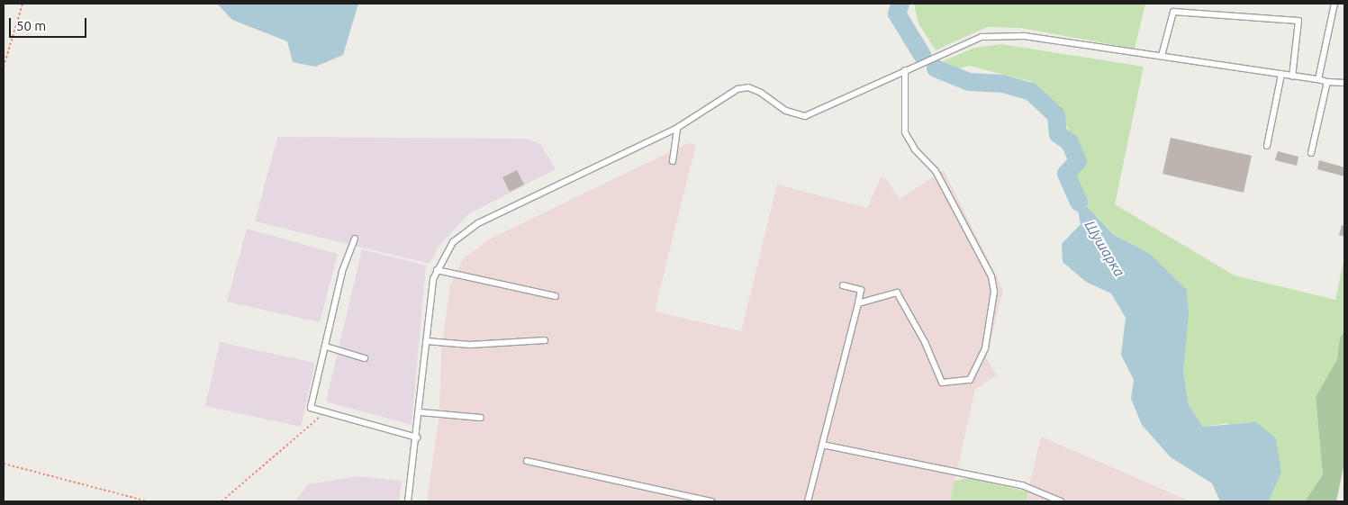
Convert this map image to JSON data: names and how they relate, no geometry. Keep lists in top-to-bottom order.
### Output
{
  "water": ["Шушарка"],
  "scale_bar": "50 m"
}
